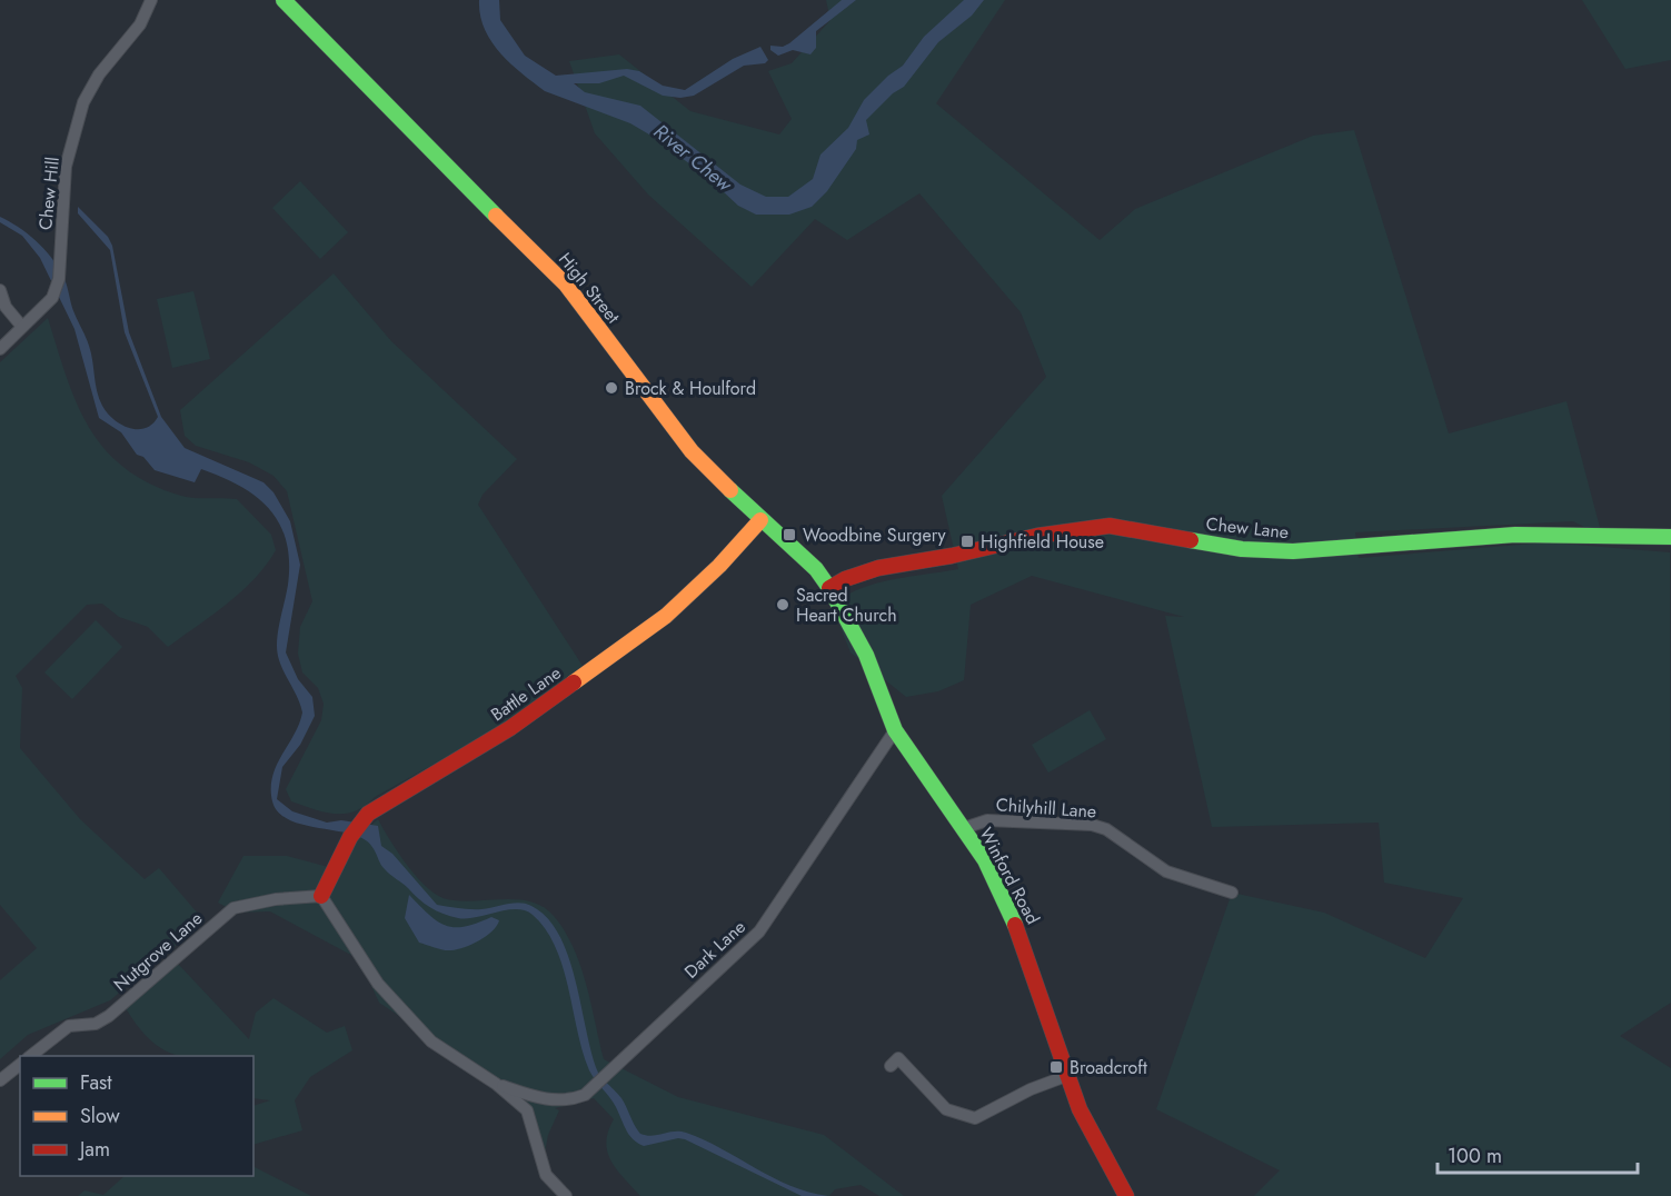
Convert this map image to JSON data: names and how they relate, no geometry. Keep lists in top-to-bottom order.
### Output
{
  "streets": {
    "main road": [
      "High Street",
      "Chew Lane",
      "Battle Lane",
      "Winford Road"
    ],
    "street": [
      "Chew Hill",
      "Chilyhill Lane",
      "Dark Lane",
      "Nutgrove Lane"
    ]
  },
  "crossings": [
    ["High Street", "Chew Lane"],
    ["High Street", "Battle Lane"],
    ["High Street", "Winford Road"],
    ["Chew Lane", "Winford Road"],
    ["Battle Lane", "Nutgrove Lane"],
    ["Chilyhill Lane", "Winford Road"],
    ["Winford Road", "Dark Lane"]
  ],
  "water": ["River Chew"],
  "places": {
    "other": ["Brock & Houlford", "Sacred Heart Church"],
    "transit": ["Woodbine Surgery", "Highfield House", "Broadcroft"]
  },
  "legend": ["Fast", "Slow", "Jam"],
  "scale_bar": "100 m"
}
